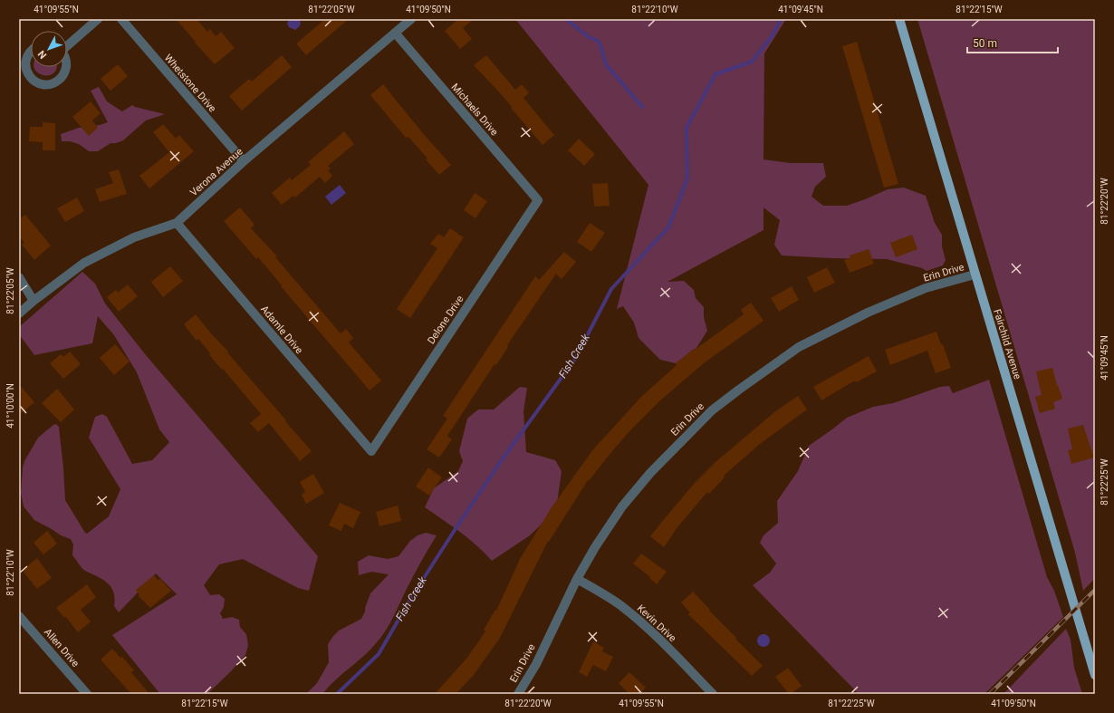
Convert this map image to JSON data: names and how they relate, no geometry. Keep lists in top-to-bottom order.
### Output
{
  "streets": {
    "main road": ["Fairchild Avenue"],
    "street": [
      "Whetstone Drive",
      "Michaels Drive",
      "Verona Avenue",
      "Erin Drive",
      "Delone Drive",
      "Adamle Drive",
      "Kevin Drive",
      "Allen Drive"
    ]
  },
  "crossings": [
    ["Whetstone Drive", "Verona Avenue"],
    ["Michaels Drive", "Verona Avenue"],
    ["Michaels Drive", "Delone Drive"],
    ["Verona Avenue", "Adamle Drive"],
    ["Erin Drive", "Fairchild Avenue"],
    ["Erin Drive", "Kevin Drive"],
    ["Delone Drive", "Adamle Drive"]
  ],
  "water": ["Fish Creek"],
  "scale_bar": "50 m",
  "north": "bottom left",
  "coordinates": [
    "41°09'55\"N",
    "81°22'05\"W",
    "41°09'50\"N",
    "81°22'10\"W",
    "41°09'45\"N",
    "81°22'15\"W",
    "81°22'20\"W",
    "41°10'00\"N",
    "81°22'25\"W"
  ]
}
